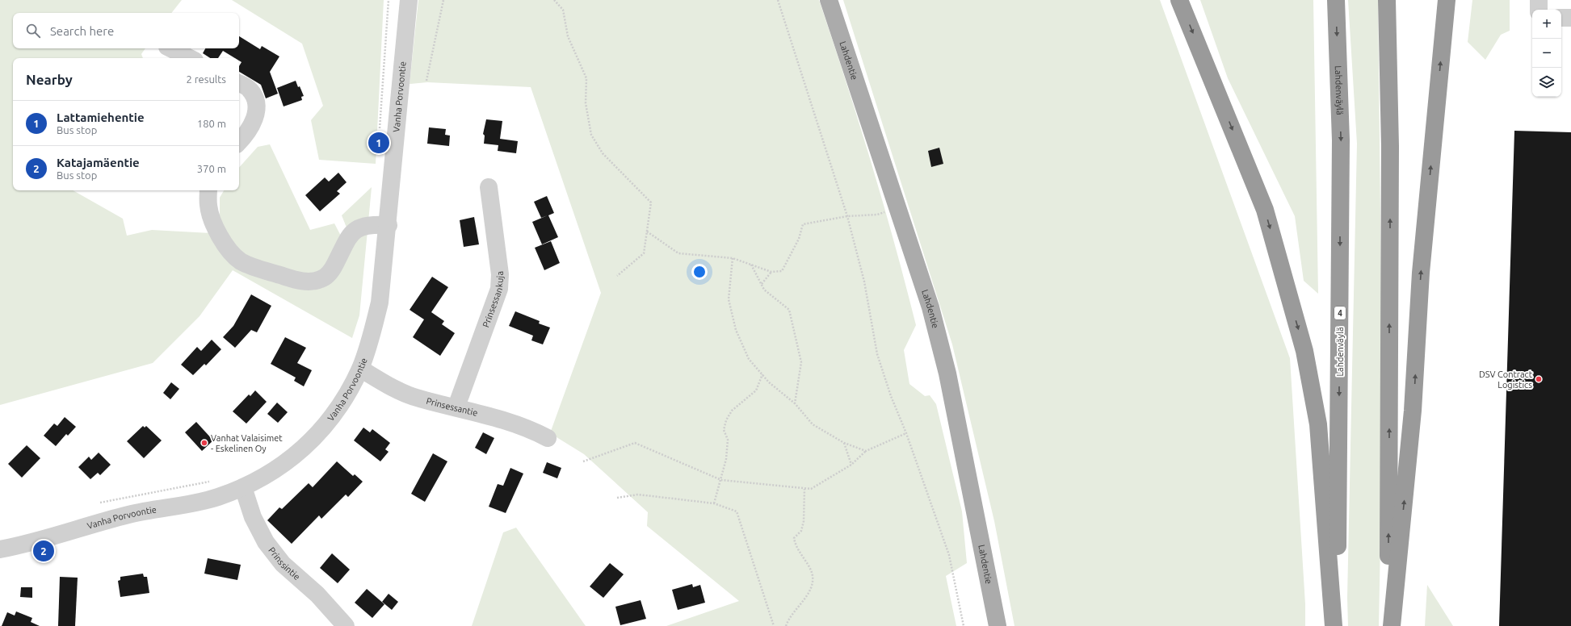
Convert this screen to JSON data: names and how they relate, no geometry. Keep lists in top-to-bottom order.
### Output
{
  "streets": {
    "highway": ["Lahdenväylä", "4"],
    "main road": ["Lahdentie"],
    "street": [
      "Vanha Porvoontie",
      "Prinsessankuja",
      "Prinsessantie",
      "Prinssintie"
    ]
  },
  "crossings": [
    ["Vanha Porvoontie", "Prinsessantie"],
    ["Vanha Porvoontie", "Prinssintie"],
    ["Prinsessankuja", "Prinsessantie"]
  ],
  "places": ["DSV Contract Logistics", "Vanhat Valaisimet - Eskelinen Oy"],
  "page": {
    "map_buttons": ["+", "−"],
    "search": "Search here",
    "heading": ["Nearby", "2 results"],
    "list": [
      {
        "mark": "1",
        "name": "Lattamiehentie",
        "note": "Bus stop",
        "value": "180 m"
      },
      {
        "mark": "2",
        "name": "Katajamäentie",
        "note": "Bus stop",
        "value": "370 m"
      }
    ],
    "pins": ["1", "2"]
  }
}
